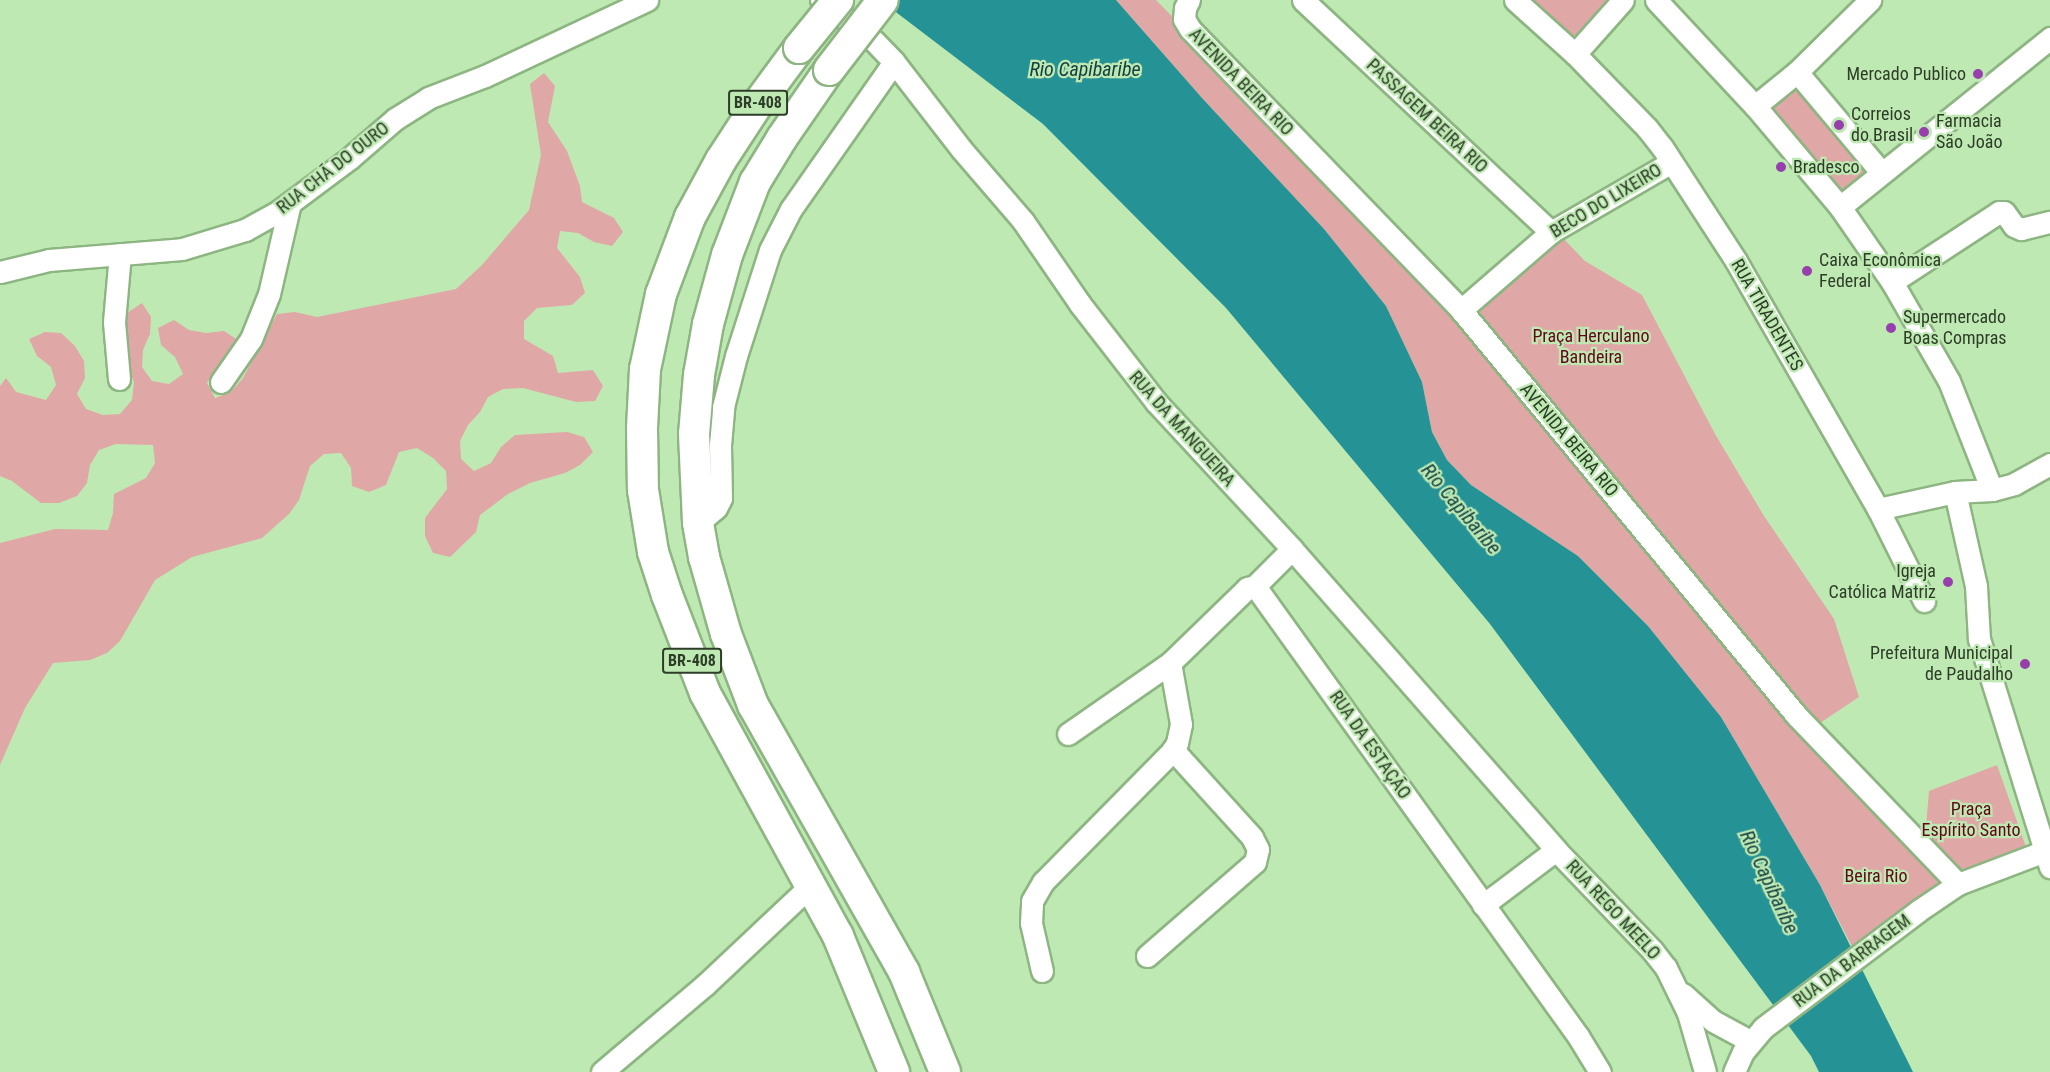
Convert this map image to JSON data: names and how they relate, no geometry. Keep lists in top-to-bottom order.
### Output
{
  "streets": {
    "highway": ["BR-408"],
    "street": [
      "AVENIDA BEIRA RIO",
      "PASSAGEM BEIRA RIO",
      "RUA CHÃ DO OURO",
      "BECO DO LIXEIRO",
      "RUA TIRADENTES",
      "RUA DA MANGUEIRA",
      "RUA DA ESTAÇÃO",
      "RUA REGO MEELO",
      "RUA DA BARRAGEM"
    ]
  },
  "crossings": [
    ["AVENIDA BEIRA RIO", "BECO DO LIXEIRO"],
    ["AVENIDA BEIRA RIO", "RUA DA BARRAGEM"],
    ["PASSAGEM BEIRA RIO", "BECO DO LIXEIRO"],
    ["BECO DO LIXEIRO", "RUA TIRADENTES"],
    ["RUA DA MANGUEIRA", "RUA REGO MEELO"]
  ],
  "water": ["Rio Capibaribe"],
  "parks": ["Praça Herculano Bandeira", "Praça Espírito Santo", "Beira Rio"],
  "places": [
    "Mercado Publico",
    "Correios do Brasil",
    "Farmacia São João",
    "Bradesco",
    "Caixa Econômica Federal",
    "Supermercado Boas Compras",
    "Igreja Católica Matriz",
    "Prefeitura Municipal de Paudalho"
  ]
}
